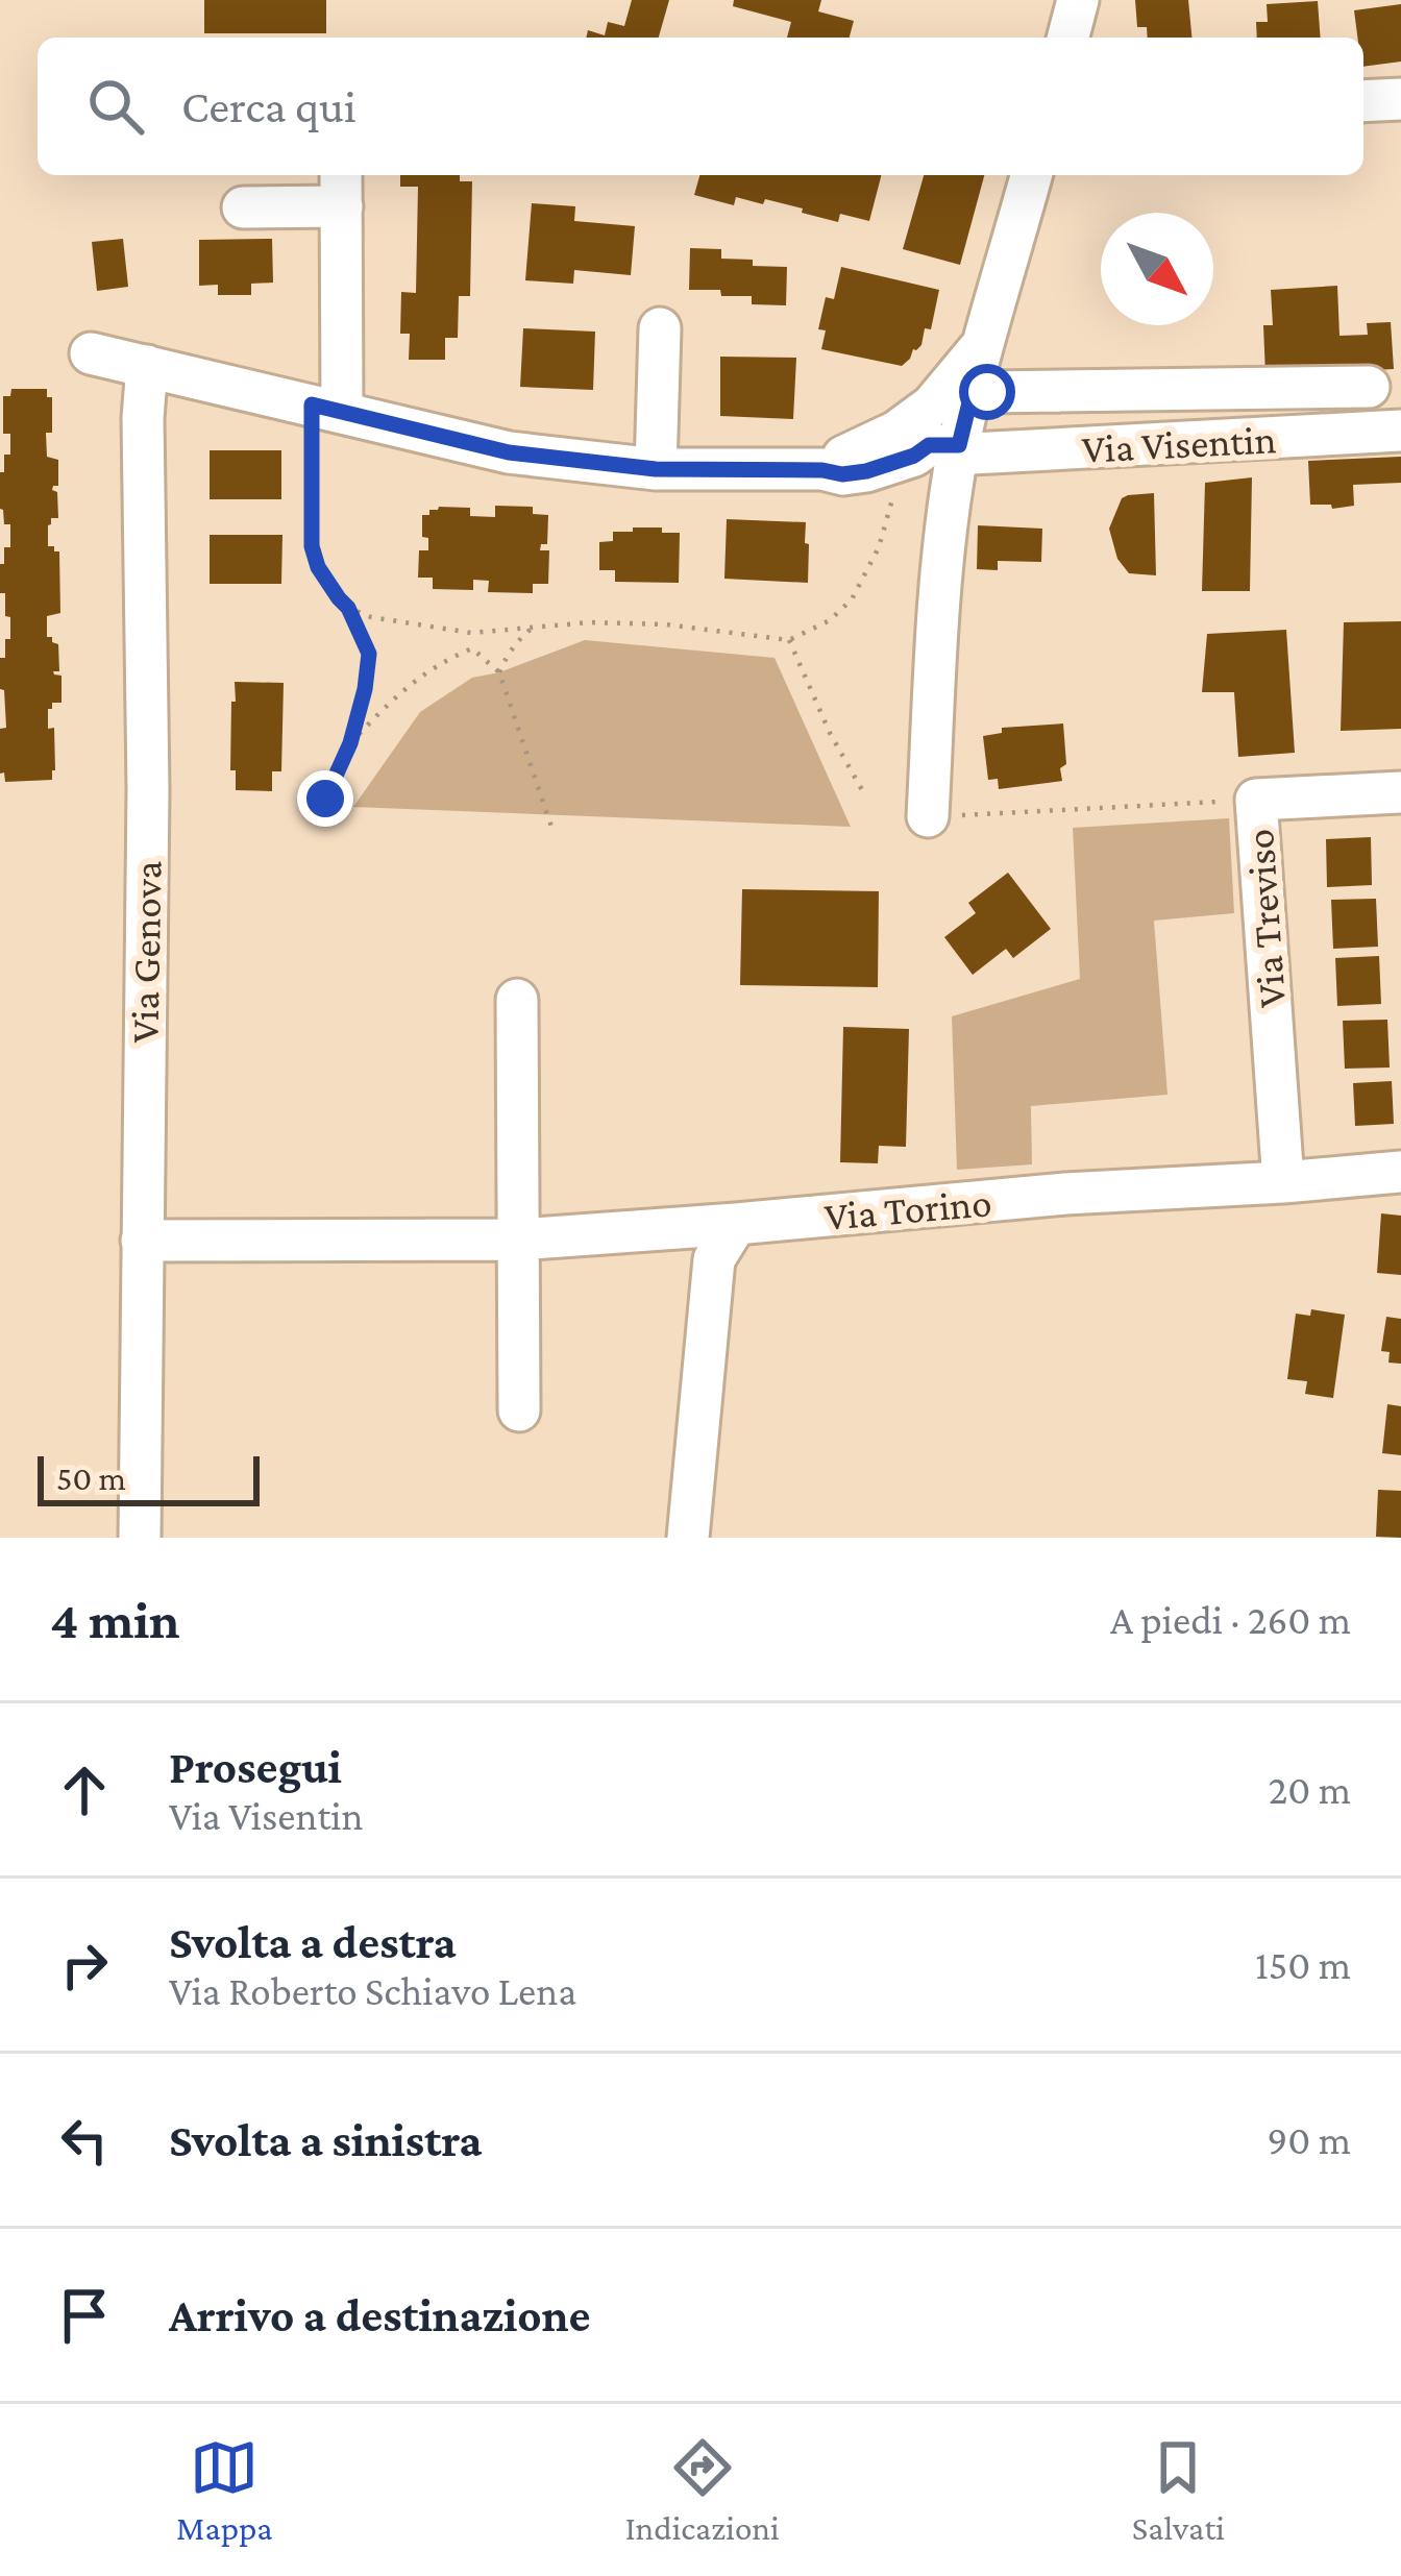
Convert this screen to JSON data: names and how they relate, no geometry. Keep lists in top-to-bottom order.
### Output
{
  "streets": {
    "street": [
      "Via Visentin",
      "Via Treviso",
      "Via Genova",
      "Via Torino"
    ]
  },
  "crossings": [
    ["Via Treviso", "Via Torino"],
    ["Via Genova", "Via Torino"]
  ],
  "scale_bar": "50 m",
  "north": "bottom right",
  "page": {
    "search": "Cerca qui",
    "scale": "50 m",
    "heading": ["4 min", "A piedi · 260 m"],
    "list": [
      ["Prosegui", "Via Visentin", "20 m"],
      ["Svolta a destra", "Via Roberto Schiavo Lena", "150 m"],
      ["Svolta a sinistra", "90 m"],
      "Arrivo a destinazione"
    ],
    "nav": ["Mappa", "Indicazioni", "Salvati"]
  }
}
